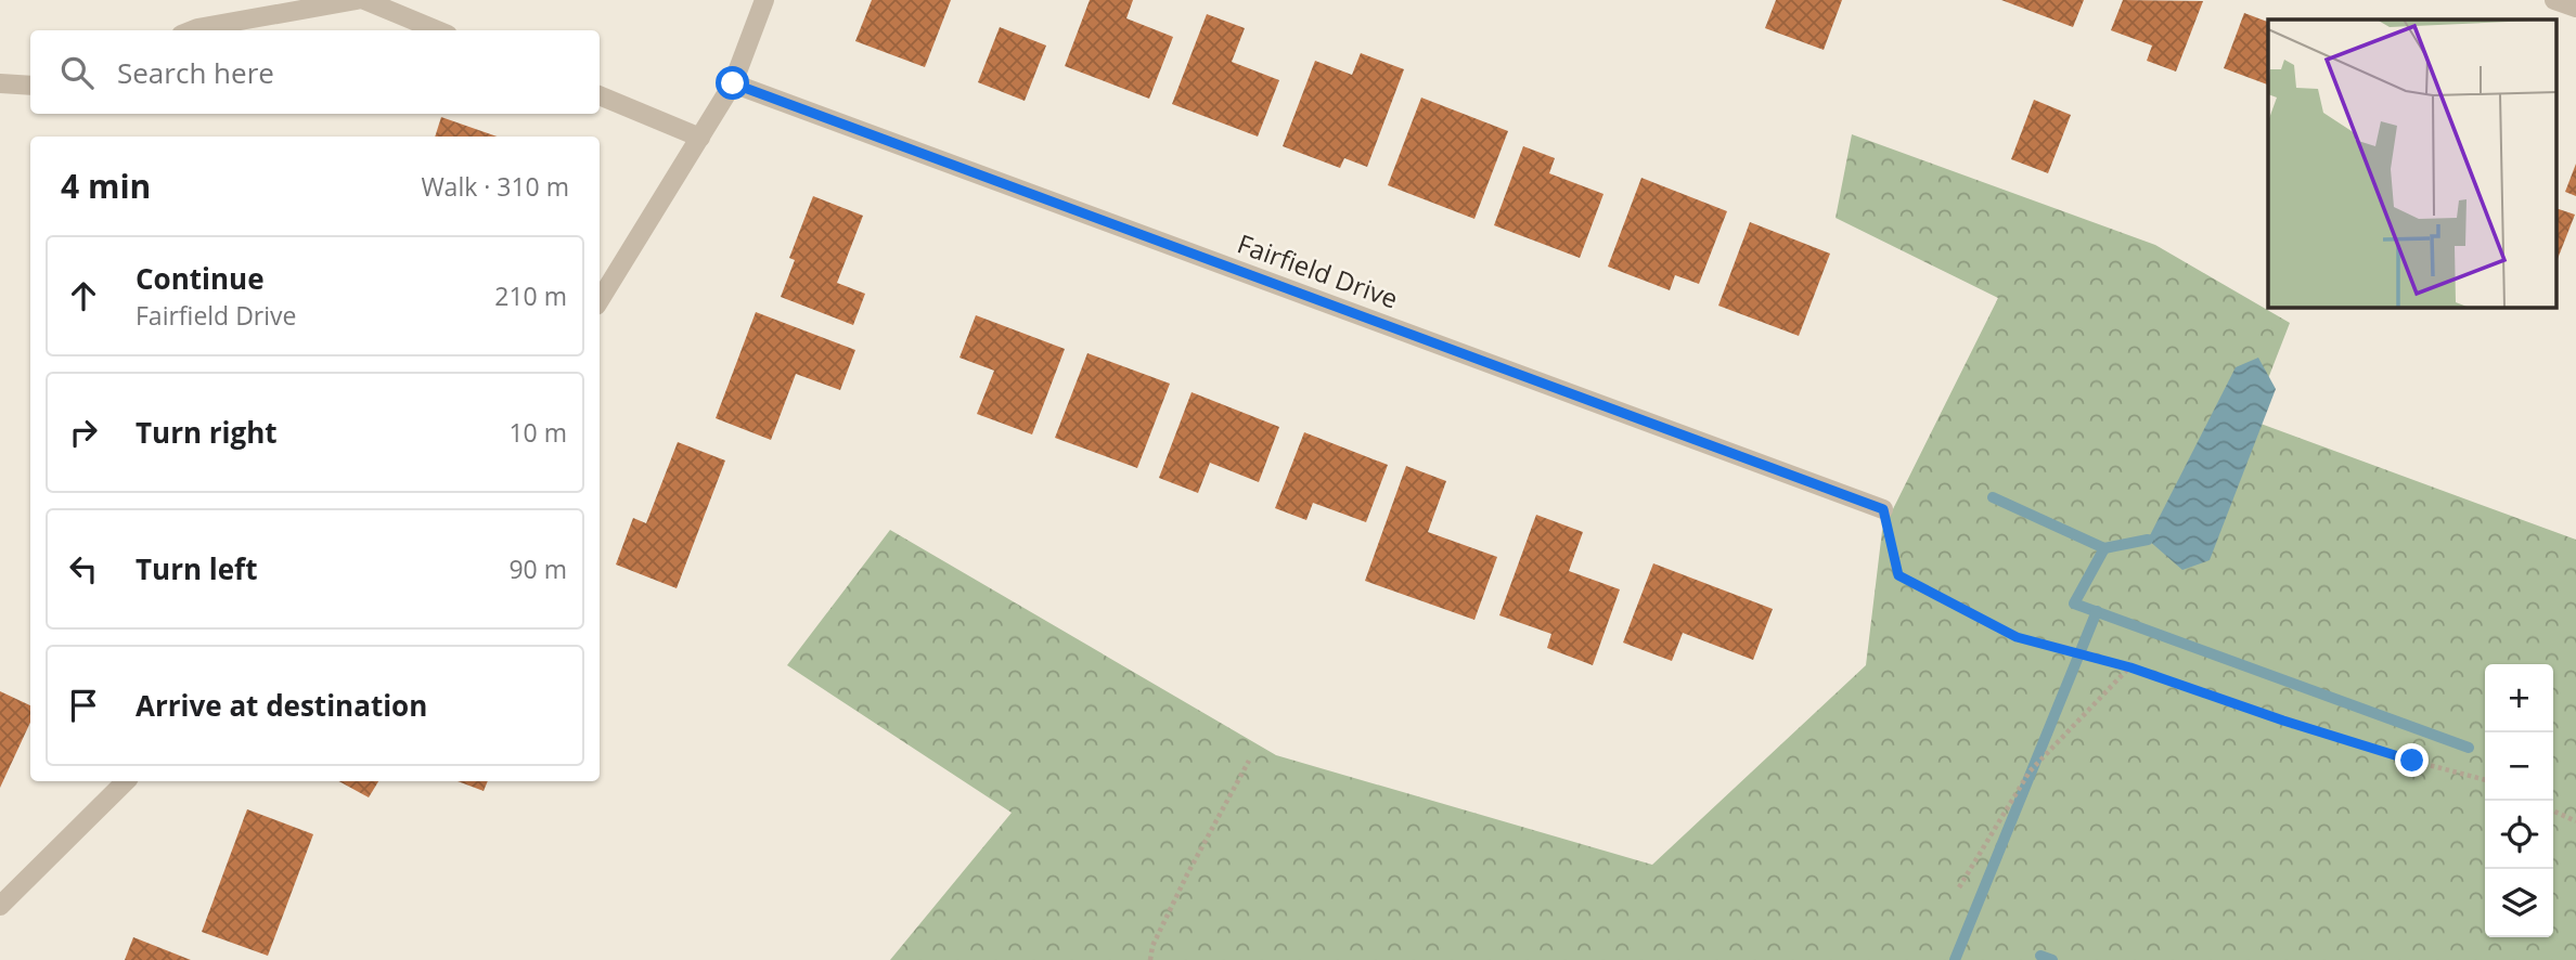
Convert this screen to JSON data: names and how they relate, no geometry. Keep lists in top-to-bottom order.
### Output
{
  "streets": {
    "street": ["Fairfield Drive"]
  },
  "page": {
    "search": "Search here",
    "heading": ["4 min", "Walk · 310 m"],
    "list": [
      ["Continue", "Fairfield Drive", "210 m"],
      ["Turn right", "10 m"],
      ["Turn left", "90 m"],
      "Arrive at destination"
    ],
    "map_buttons": ["+", "−"]
  }
}
